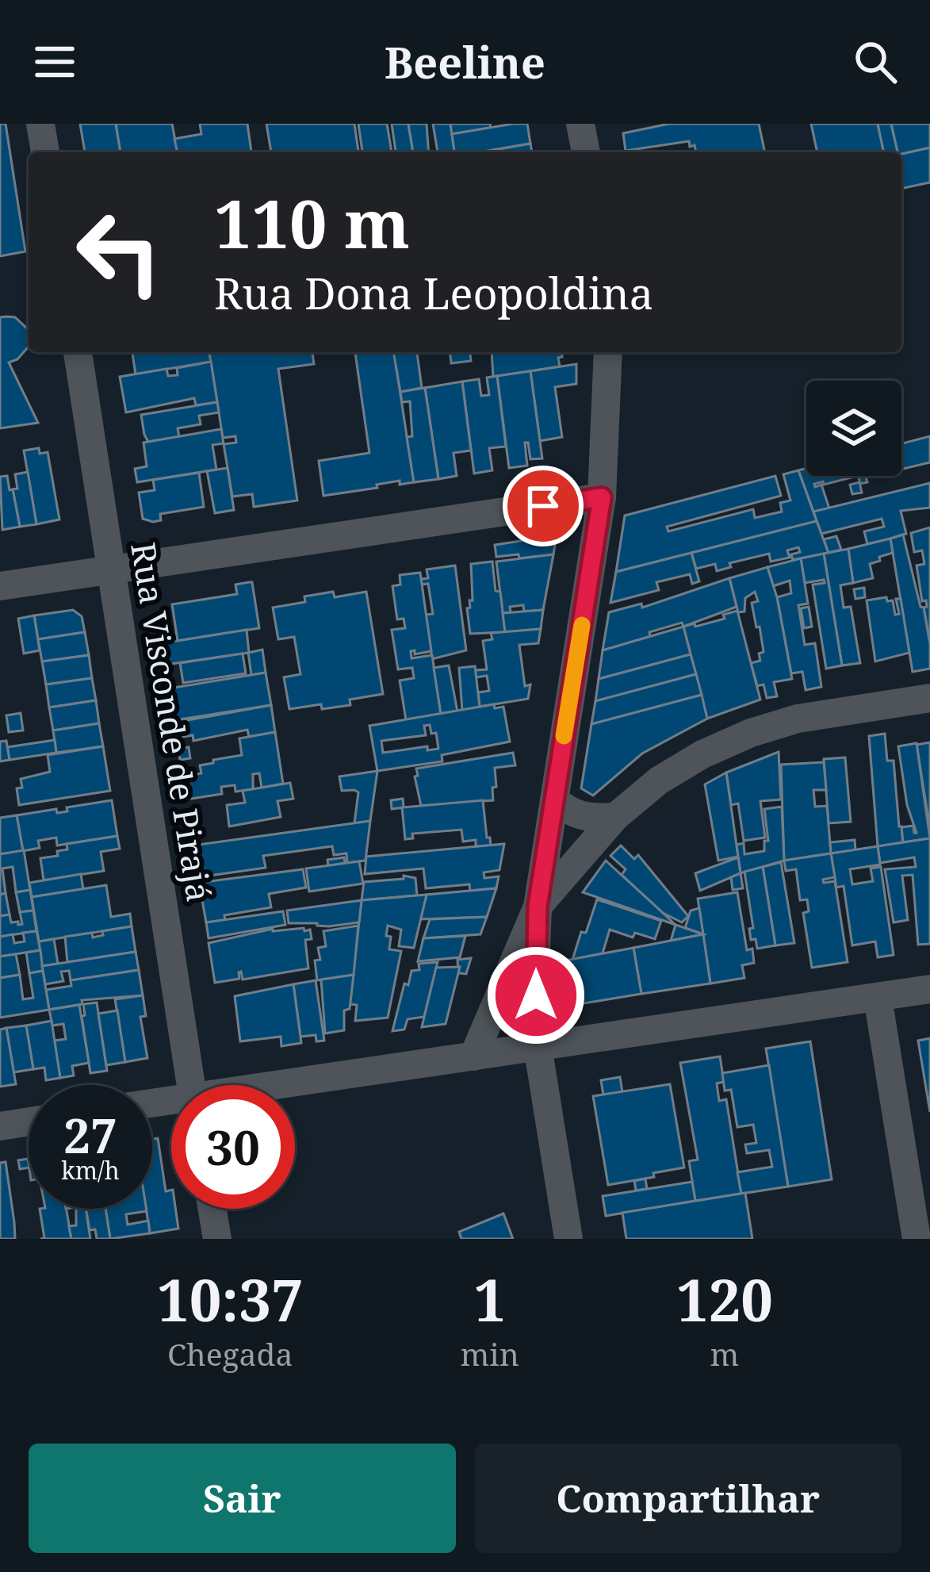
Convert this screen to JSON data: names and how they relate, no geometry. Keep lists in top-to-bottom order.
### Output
{
  "streets": {
    "street": ["Rua Visconde de Pirajá"]
  },
  "page": {
    "header": "Beeline",
    "turn": ["110 m", "Rua Dona Leopoldina"],
    "speed": "27 km/h",
    "limit": "30",
    "eta": [
      "10:37",
      "Chegada",
      "1",
      "min",
      "120",
      "m"
    ],
    "buttons": ["Sair", "Compartilhar"]
  }
}
